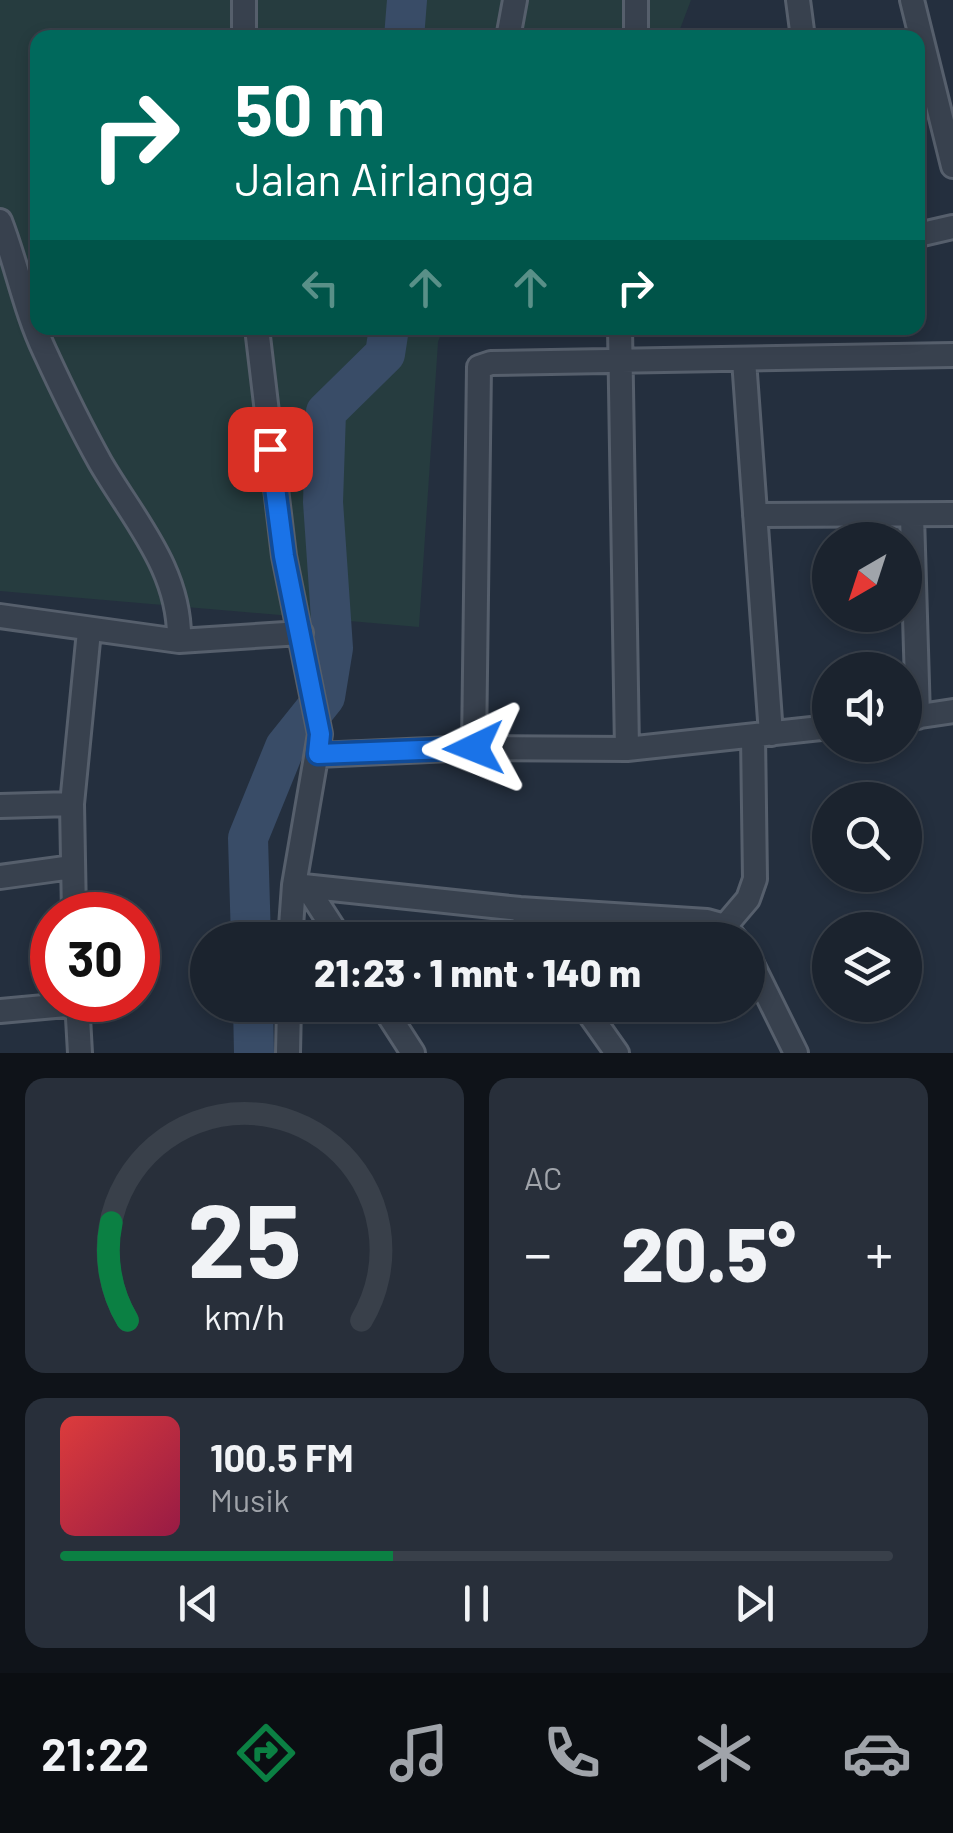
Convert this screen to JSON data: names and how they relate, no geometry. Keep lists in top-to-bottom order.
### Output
{
  "north": "bottom left",
  "page": {
    "turn": ["50 m", "Jalan Airlangga"],
    "limit": "30",
    "trip": "21:23 · 1 mnt · 140 m",
    "tile": "AC",
    "heat": ["−", "20.5°", "+"],
    "song": ["100.5 FM", "Musik"],
    "tabs": "21:22",
    "gauge": ["25", "km/h"]
  }
}
